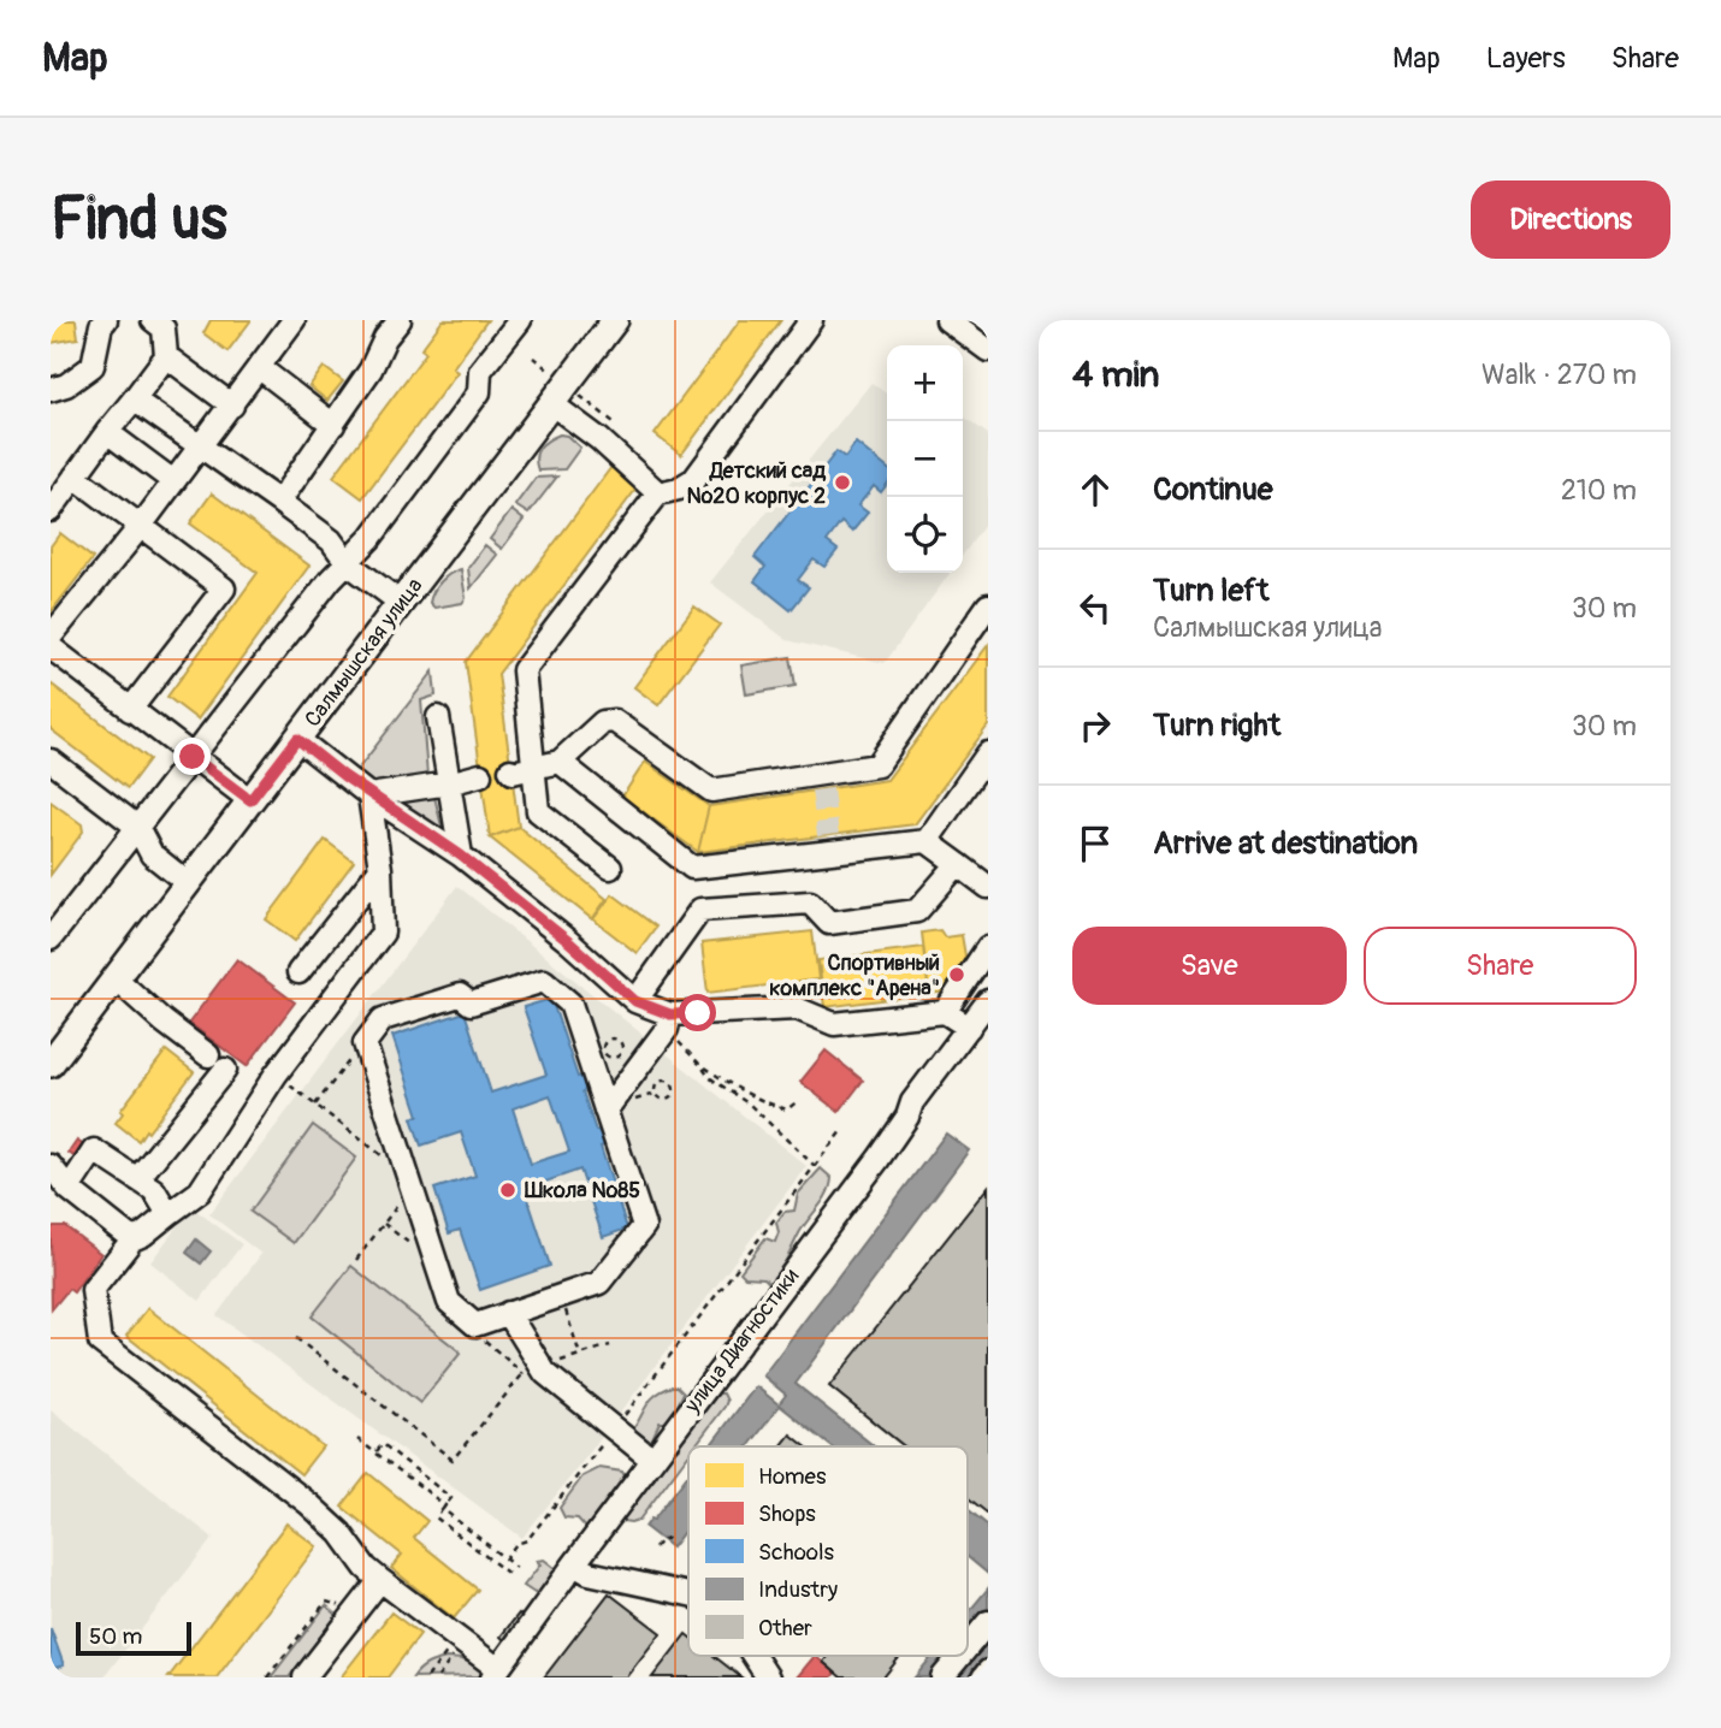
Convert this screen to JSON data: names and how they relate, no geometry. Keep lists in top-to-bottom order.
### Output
{
  "streets": {
    "main road": ["Салмышская улица"],
    "street": ["улица Диагностики"]
  },
  "places": ["Детский сад №20 корпус 2", "Спортивный комплекс \"Арена\"", "Школа №85"],
  "legend": [
    "Homes",
    "Shops",
    "Schools",
    "Industry",
    "Other"
  ],
  "scale_bar": "50 m",
  "page": {
    "header": "Map",
    "nav": ["Map", "Layers", "Share"],
    "buttons": [
      "Directions",
      ["Save", "Share"]
    ],
    "title": "Find us",
    "heading": ["4 min", "Walk · 270 m"],
    "map_buttons": ["+", "−"],
    "list": [
      ["Continue", "210 m"],
      ["Turn left", "Салмышская улица", "30 m"],
      ["Turn right", "30 m"],
      "Arrive at destination"
    ],
    "scale": "50 m"
  }
}
